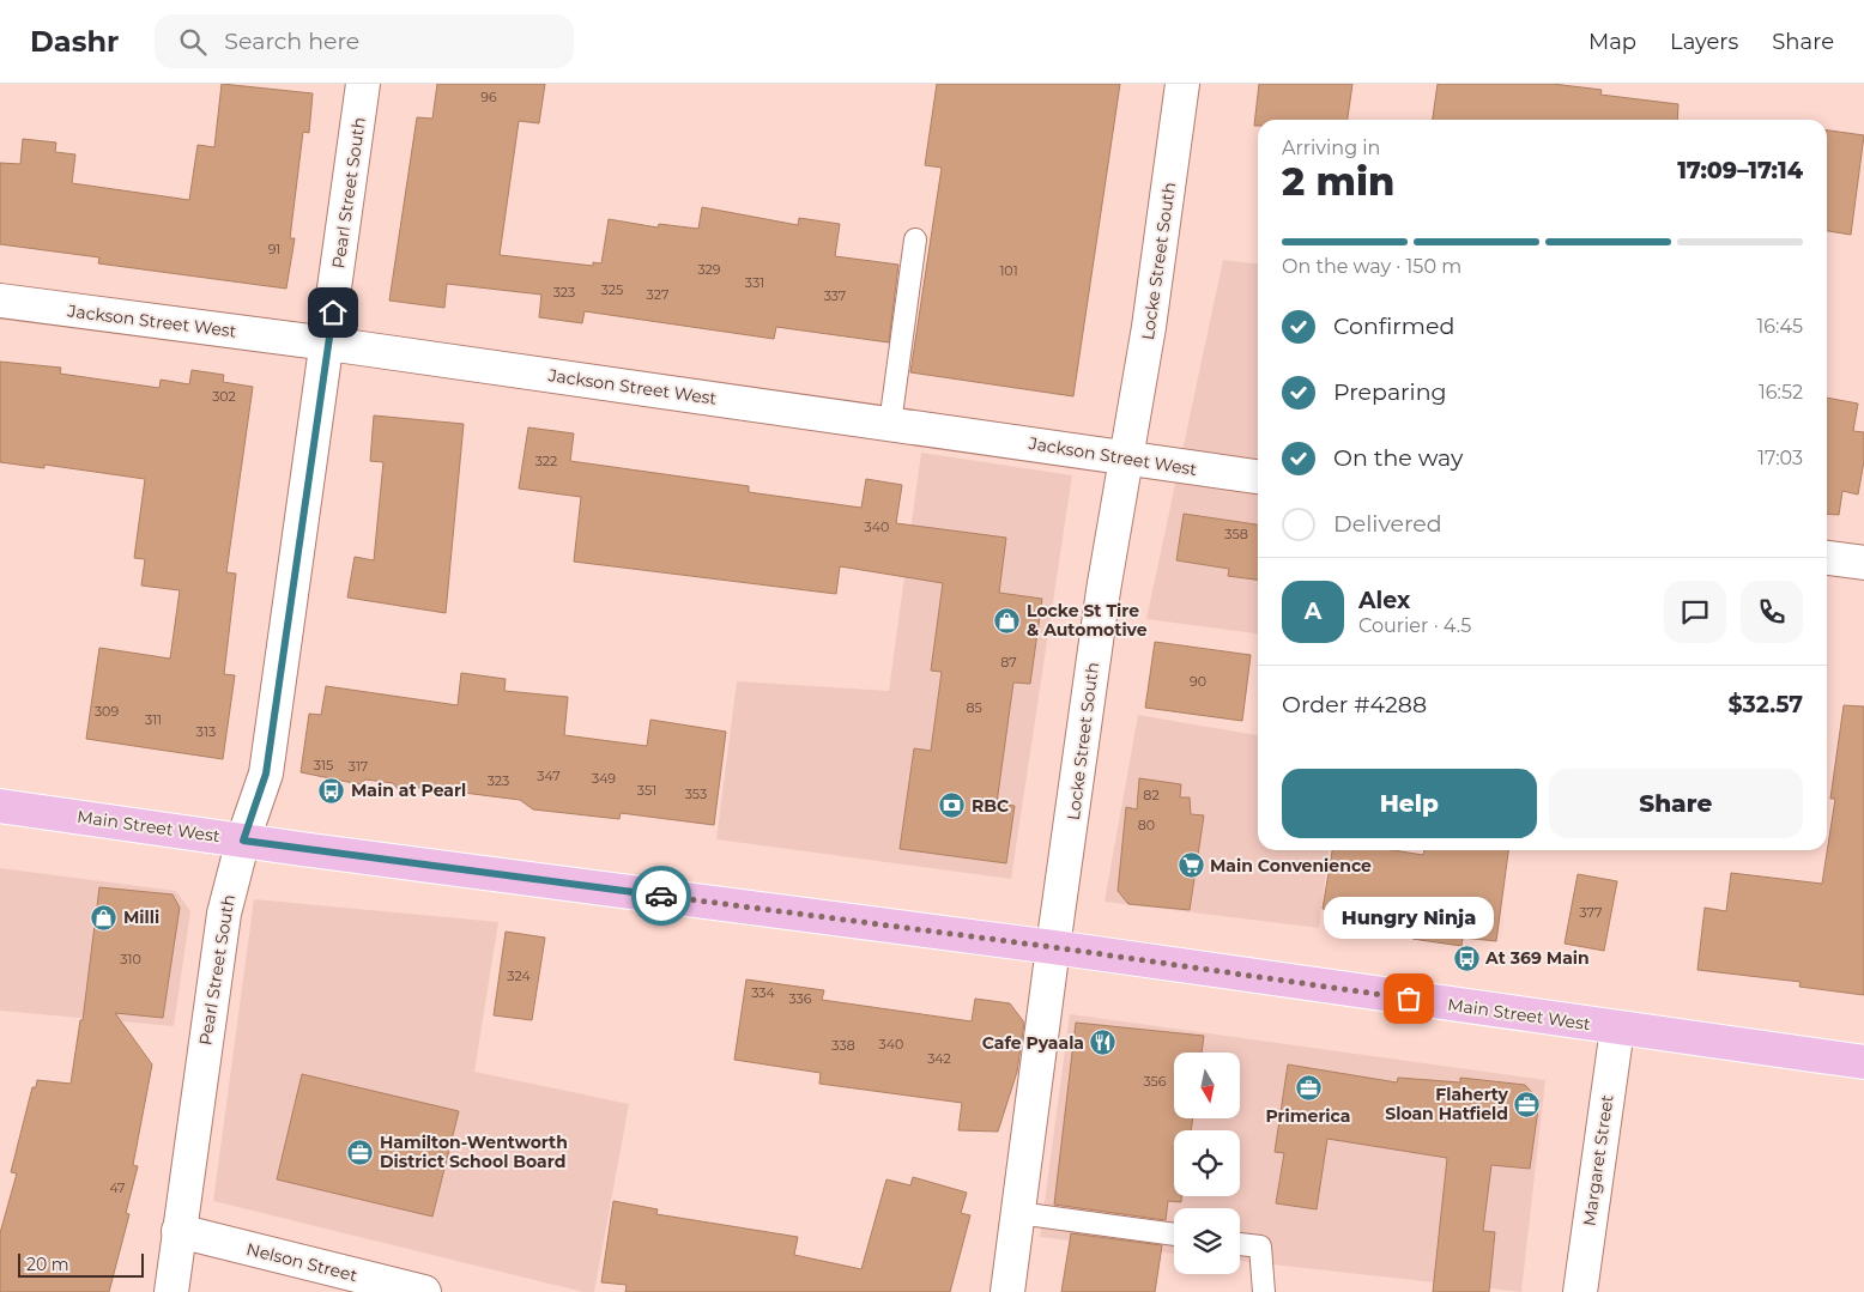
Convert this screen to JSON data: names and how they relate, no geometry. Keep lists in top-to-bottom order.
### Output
{
  "streets": {
    "main road": ["Main Street West"],
    "street": [
      "Pearl Street South",
      "Locke Street South",
      "Jackson Street West",
      "Margaret Street",
      "Nelson Street"
    ]
  },
  "crossings": [
    ["Pearl Street South", "Jackson Street West"],
    ["Pearl Street South", "Main Street West"],
    ["Pearl Street South", "Nelson Street"],
    ["Locke Street South", "Jackson Street West"],
    ["Locke Street South", "Main Street West"],
    ["Main Street West", "Margaret Street"]
  ],
  "places": {
    "shop": ["Locke St Tire & Automotive", "Milli"],
    "bus stop": ["Main at Pearl", "At 369 Main"],
    "bank": ["RBC"],
    "supermarket": ["Main Convenience"],
    "other": ["Hungry Ninja"],
    "restaurant": ["Cafe Pyaala"],
    "office": ["Primerica", "Flaherty Sloan Hatfield", "Hamilton-Wentworth District School Board"]
  },
  "house_numbers": [
    "96",
    "91",
    "329",
    "101",
    "331",
    "325",
    "323",
    "327",
    "337",
    "302",
    "322",
    "340",
    "358",
    "87",
    "90",
    "85",
    "309",
    "311",
    "313",
    "315",
    "317",
    "347",
    "349",
    "323",
    "351",
    "353",
    "82",
    "80",
    "377",
    "310",
    "324",
    "334",
    "336",
    "340",
    "338",
    "342",
    "356",
    "47"
  ],
  "scale_bar": "20 m",
  "north": "bottom",
  "page": {
    "header": "Dashr",
    "search": "Search here",
    "nav": ["Map", "Layers", "Share"],
    "heading": ["2 min", "Arriving in", "17:09–17:14"],
    "panel": [
      "Alex",
      "Courier · 4.5",
      "Order #4288",
      "$32.57"
    ],
    "bar": "On the way · 150 m",
    "list": [
      ["Confirmed", "16:45"],
      ["Preparing", "16:52"],
      ["On the way", "17:03"],
      "Delivered"
    ],
    "round": "A",
    "buttons": ["Help", "Share"],
    "bubble": "Hungry Ninja",
    "scale": "20 m"
  }
}
